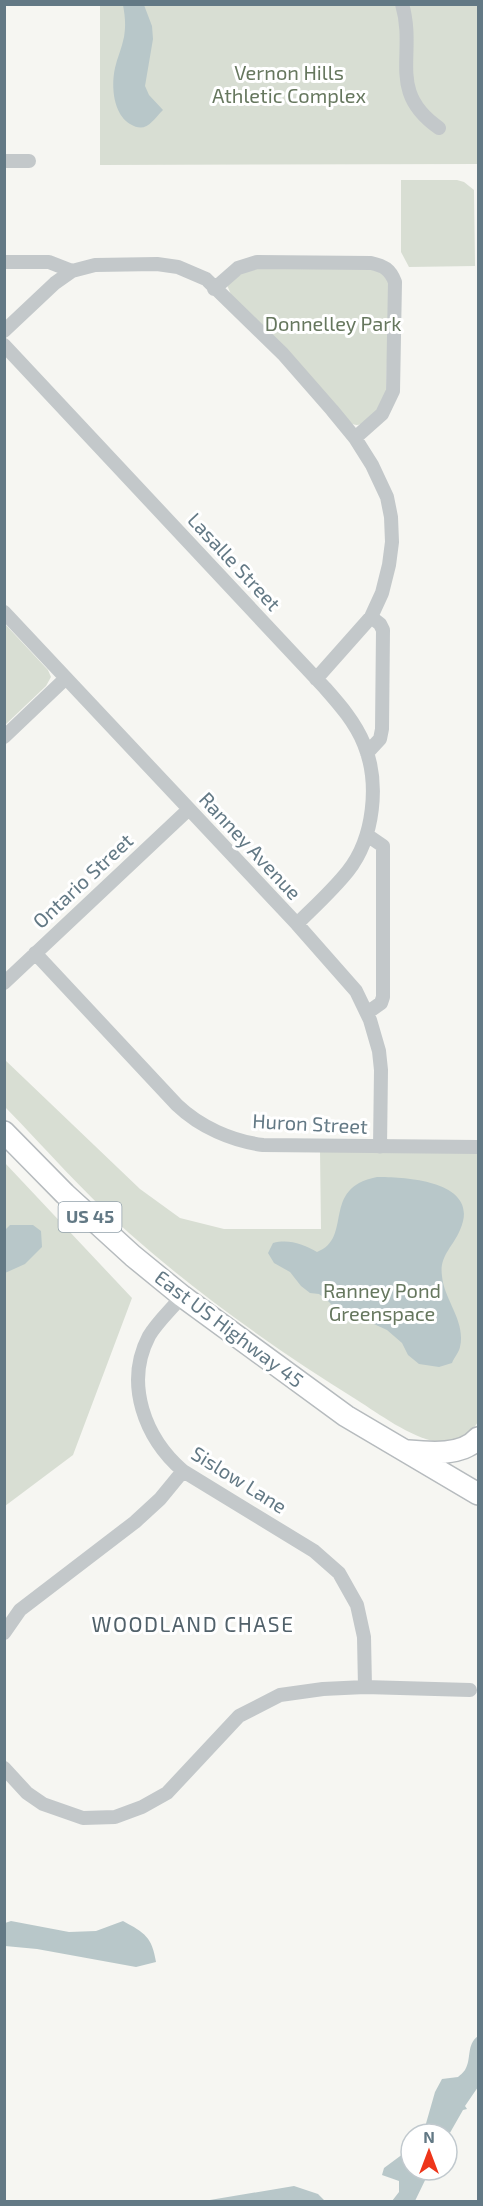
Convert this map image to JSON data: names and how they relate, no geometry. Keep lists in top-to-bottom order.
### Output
{
  "streets": {
    "main road": ["US 45", "East US Highway 45"],
    "street": [
      "Lasalle Street",
      "Ranney Avenue",
      "Ontario Street",
      "Huron Street",
      "Sislow Lane"
    ]
  },
  "crossings": [
    ["Lasalle Street", "Ranney Avenue"],
    ["Ranney Avenue", "Ontario Street"],
    ["Ranney Avenue", "Huron Street"],
    ["Ontario Street", "Huron Street"],
    ["East US Highway 45", "Sislow Lane"]
  ],
  "districts": ["WOODLAND CHASE"],
  "parks": ["Vernon Hills Athletic Complex", "Donnelley Park", "Ranney Pond Greenspace"],
  "north": "top"
}
